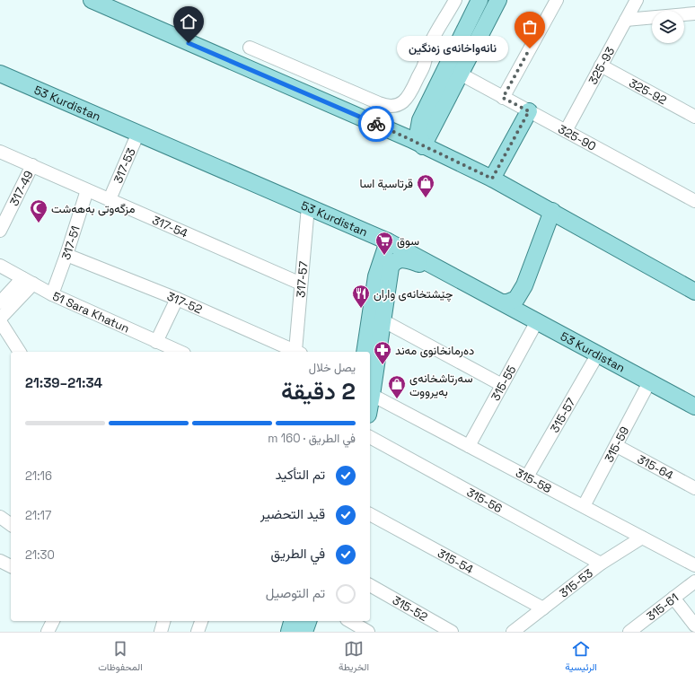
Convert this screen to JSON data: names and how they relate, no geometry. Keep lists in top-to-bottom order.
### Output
{
  "streets": {
    "main road": ["53 Kurdistan"],
    "street": [
      "325-93",
      "325-92",
      "325-90",
      "317-53",
      "317-49",
      "317-54",
      "317-51",
      "317-57",
      "317-52",
      "51 Sara Khatun",
      "315-55",
      "315-57",
      "315-59",
      "315-64",
      "315-58",
      "315-56",
      "315-54",
      "315-53",
      "315-61",
      "315-52"
    ]
  },
  "crossings": [
    ["325-93", "325-92"],
    ["325-93", "325-90"],
    ["53 Kurdistan", "317-53"],
    ["53 Kurdistan", "317-57"],
    ["53 Kurdistan", "315-55"],
    ["53 Kurdistan", "315-57"],
    ["53 Kurdistan", "315-59"],
    ["317-53", "317-54"],
    ["317-49", "317-54"],
    ["317-54", "317-51"],
    ["317-54", "317-57"],
    ["317-51", "317-52"],
    ["317-51", "51 Sara Khatun"],
    ["315-55", "315-58"],
    ["315-57", "315-58"],
    ["315-59", "315-64"],
    ["315-59", "315-58"],
    ["315-58", "315-53"],
    ["315-56", "315-53"],
    ["315-54", "315-53"]
  ],
  "places": {
    "other": ["نانەواخانەی زەنگین"],
    "shop": ["قرتاسیة اسا", "سەرتاشخانەی بەیرووت"],
    "mosque": ["مزگەوتی بەهەشت"],
    "supermarket": ["سوق"],
    "restaurant": ["چێشتخانەی واران"],
    "pharmacy": ["دەرمانخانوی مەند"]
  },
  "page": {
    "bubble": "نانەواخانەی زەنگین",
    "heading": ["2 دقيقة", "يصل خلال", "21:34–21:39"],
    "bar": "في الطريق · 160 m",
    "list": [
      ["تم التأكيد", "21:16"],
      ["قيد التحضير", "21:17"],
      ["في الطريق", "21:30"],
      "تم التوصيل"
    ],
    "tabs": ["الرئيسية", "الخريطة", "المحفوظات"]
  }
}
